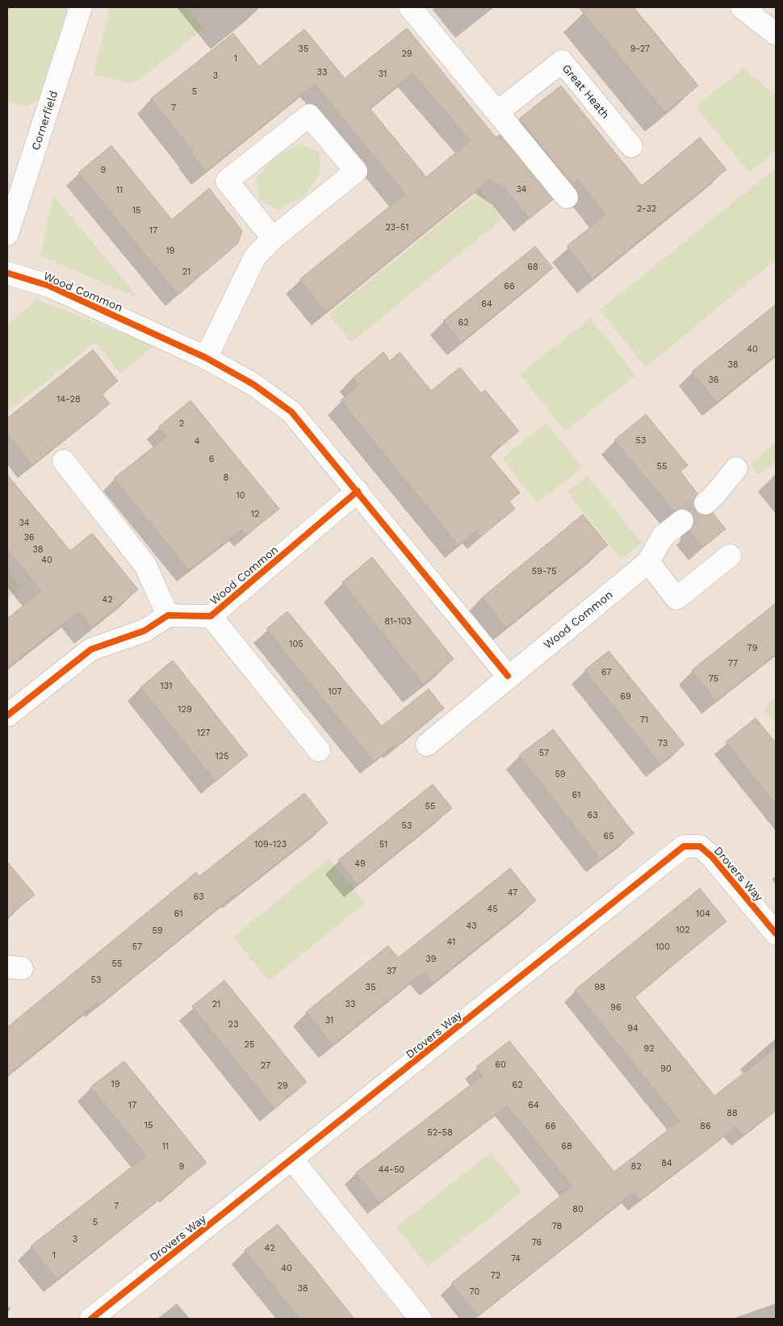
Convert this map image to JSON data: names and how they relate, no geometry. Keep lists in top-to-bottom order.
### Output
{
  "streets": {
    "street": [
      "Great Heath",
      "Cornerfield",
      "Wood Common",
      "Drovers Way"
    ]
  },
  "house_numbers": [
    "35",
    "9-27",
    "29",
    "1",
    "33",
    "31",
    "3",
    "5",
    "7",
    "9",
    "34",
    "11",
    "2-32",
    "15",
    "23-51",
    "17",
    "19",
    "68",
    "21",
    "66",
    "64",
    "62",
    "40",
    "38",
    "36",
    "14-28",
    "2",
    "53",
    "4",
    "6",
    "55",
    "8",
    "10",
    "12",
    "34",
    "36",
    "38",
    "40",
    "59-75",
    "42",
    "81-103",
    "105",
    "79",
    "77",
    "67",
    "75",
    "131",
    "107",
    "69",
    "129",
    "71",
    "127",
    "73",
    "57",
    "125",
    "59",
    "61",
    "55",
    "63",
    "53",
    "65",
    "109-123",
    "51",
    "49",
    "47",
    "63",
    "45",
    "61",
    "104",
    "43",
    "102",
    "59",
    "41",
    "57",
    "100",
    "39",
    "55",
    "37",
    "53",
    "35",
    "98",
    "21",
    "33",
    "96",
    "31",
    "23",
    "94",
    "25",
    "92",
    "60",
    "27",
    "90",
    "19",
    "62",
    "29",
    "17",
    "64",
    "88",
    "15",
    "66",
    "86",
    "52-58",
    "11",
    "68",
    "84",
    "9",
    "82",
    "44-50",
    "7",
    "80",
    "5",
    "78",
    "3",
    "76",
    "42",
    "1",
    "74",
    "40",
    "72",
    "38",
    "70"
  ]
}
